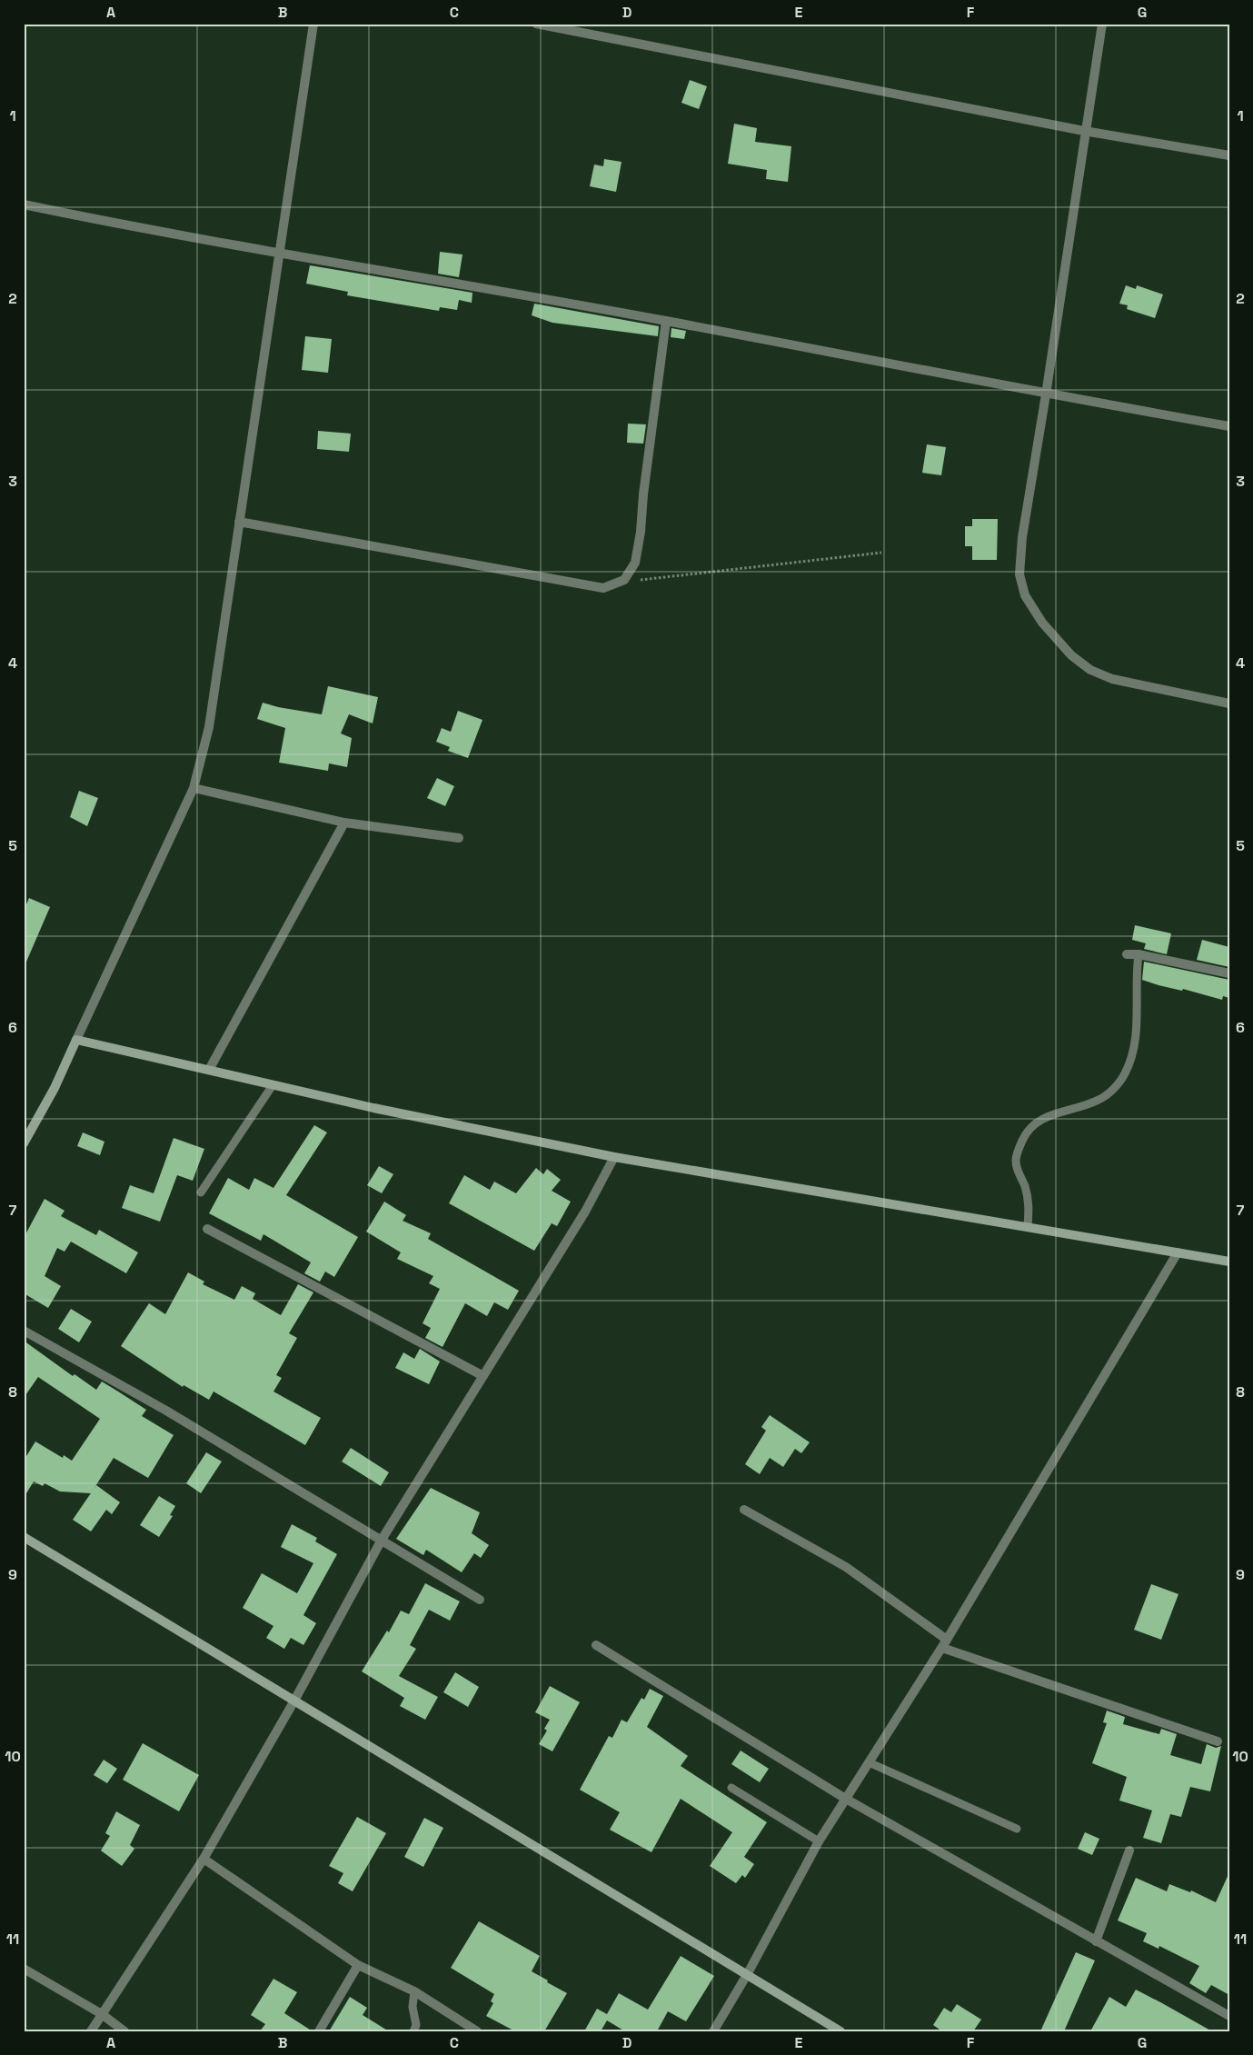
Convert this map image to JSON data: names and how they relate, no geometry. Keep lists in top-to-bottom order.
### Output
{
  "grid": {
    "columns": [
      "A",
      "B",
      "C",
      "D",
      "E",
      "F",
      "G"
    ],
    "rows": [
      "1",
      "2",
      "3",
      "4",
      "5",
      "6",
      "7",
      "8",
      "9",
      "10",
      "11"
    ]
  }
}
